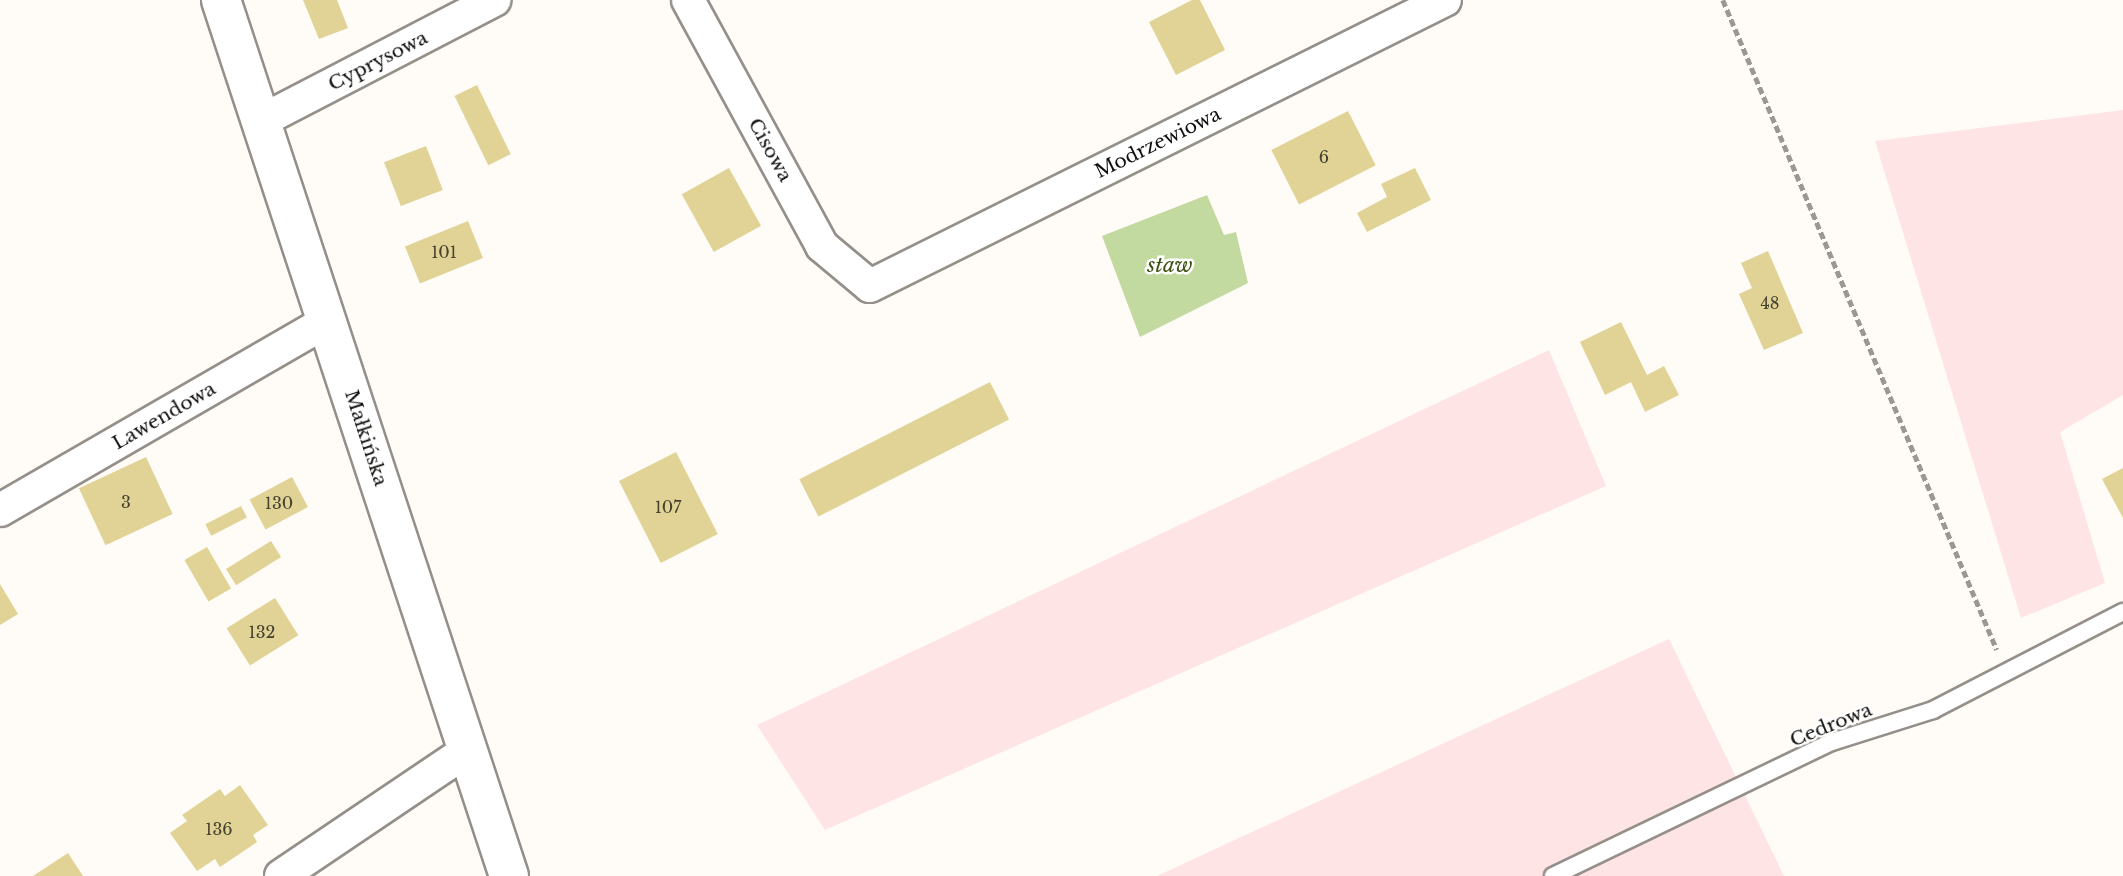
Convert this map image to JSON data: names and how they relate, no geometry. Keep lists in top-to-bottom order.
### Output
{
  "streets": {
    "main road": ["Małkińska"],
    "street": [
      "Cyprysowa",
      "Modrzewiowa",
      "Cisowa",
      "Lawendowa"
    ],
    "lane": ["Cedrowa"]
  },
  "crossings": [
    ["Cyprysowa", "Małkińska"],
    ["Modrzewiowa", "Cisowa"],
    ["Lawendowa", "Małkińska"]
  ],
  "water": ["staw"],
  "house_numbers": [
    "6",
    "101",
    "48",
    "3",
    "130",
    "107",
    "132",
    "136"
  ]
}
